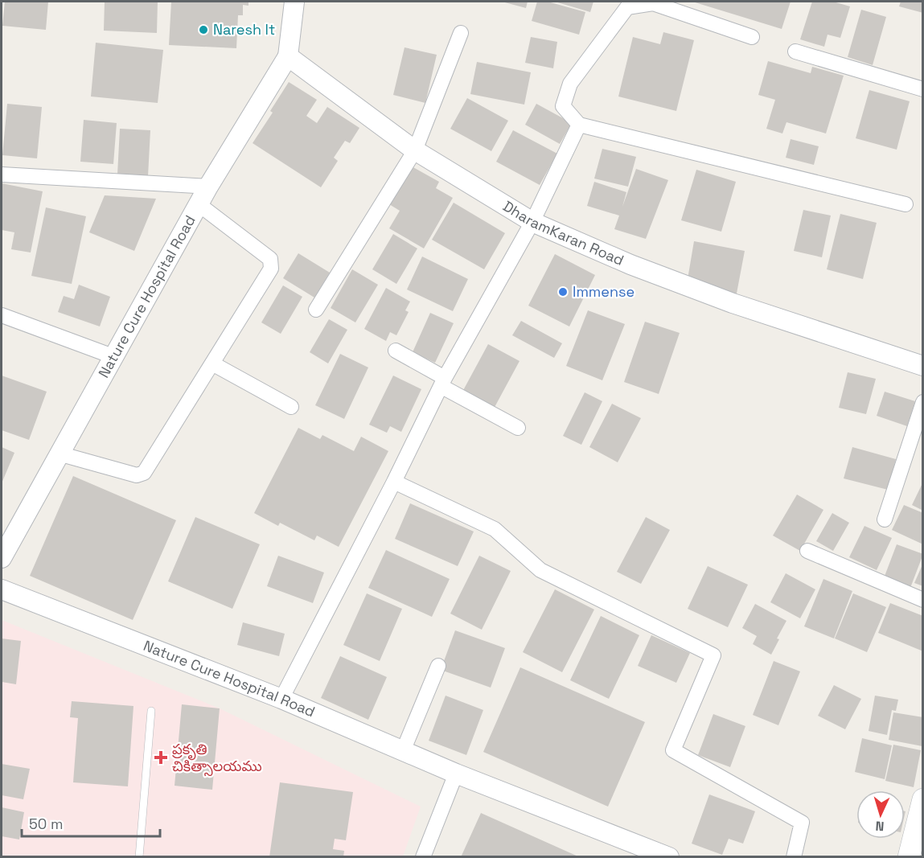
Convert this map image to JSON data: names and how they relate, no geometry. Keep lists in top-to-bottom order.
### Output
{
  "streets": {
    "street": ["DharamKaran Road", "Nature Cure Hospital Road"]
  },
  "crossings": [
    ["DharamKaran Road", "Nature Cure Hospital Road"]
  ],
  "places": {
    "other": ["Naresh It", "Immense"],
    "health": ["ప్రకృతి చికిత్సాలయము"]
  },
  "scale_bar": "50 m",
  "north": "bottom"
}
